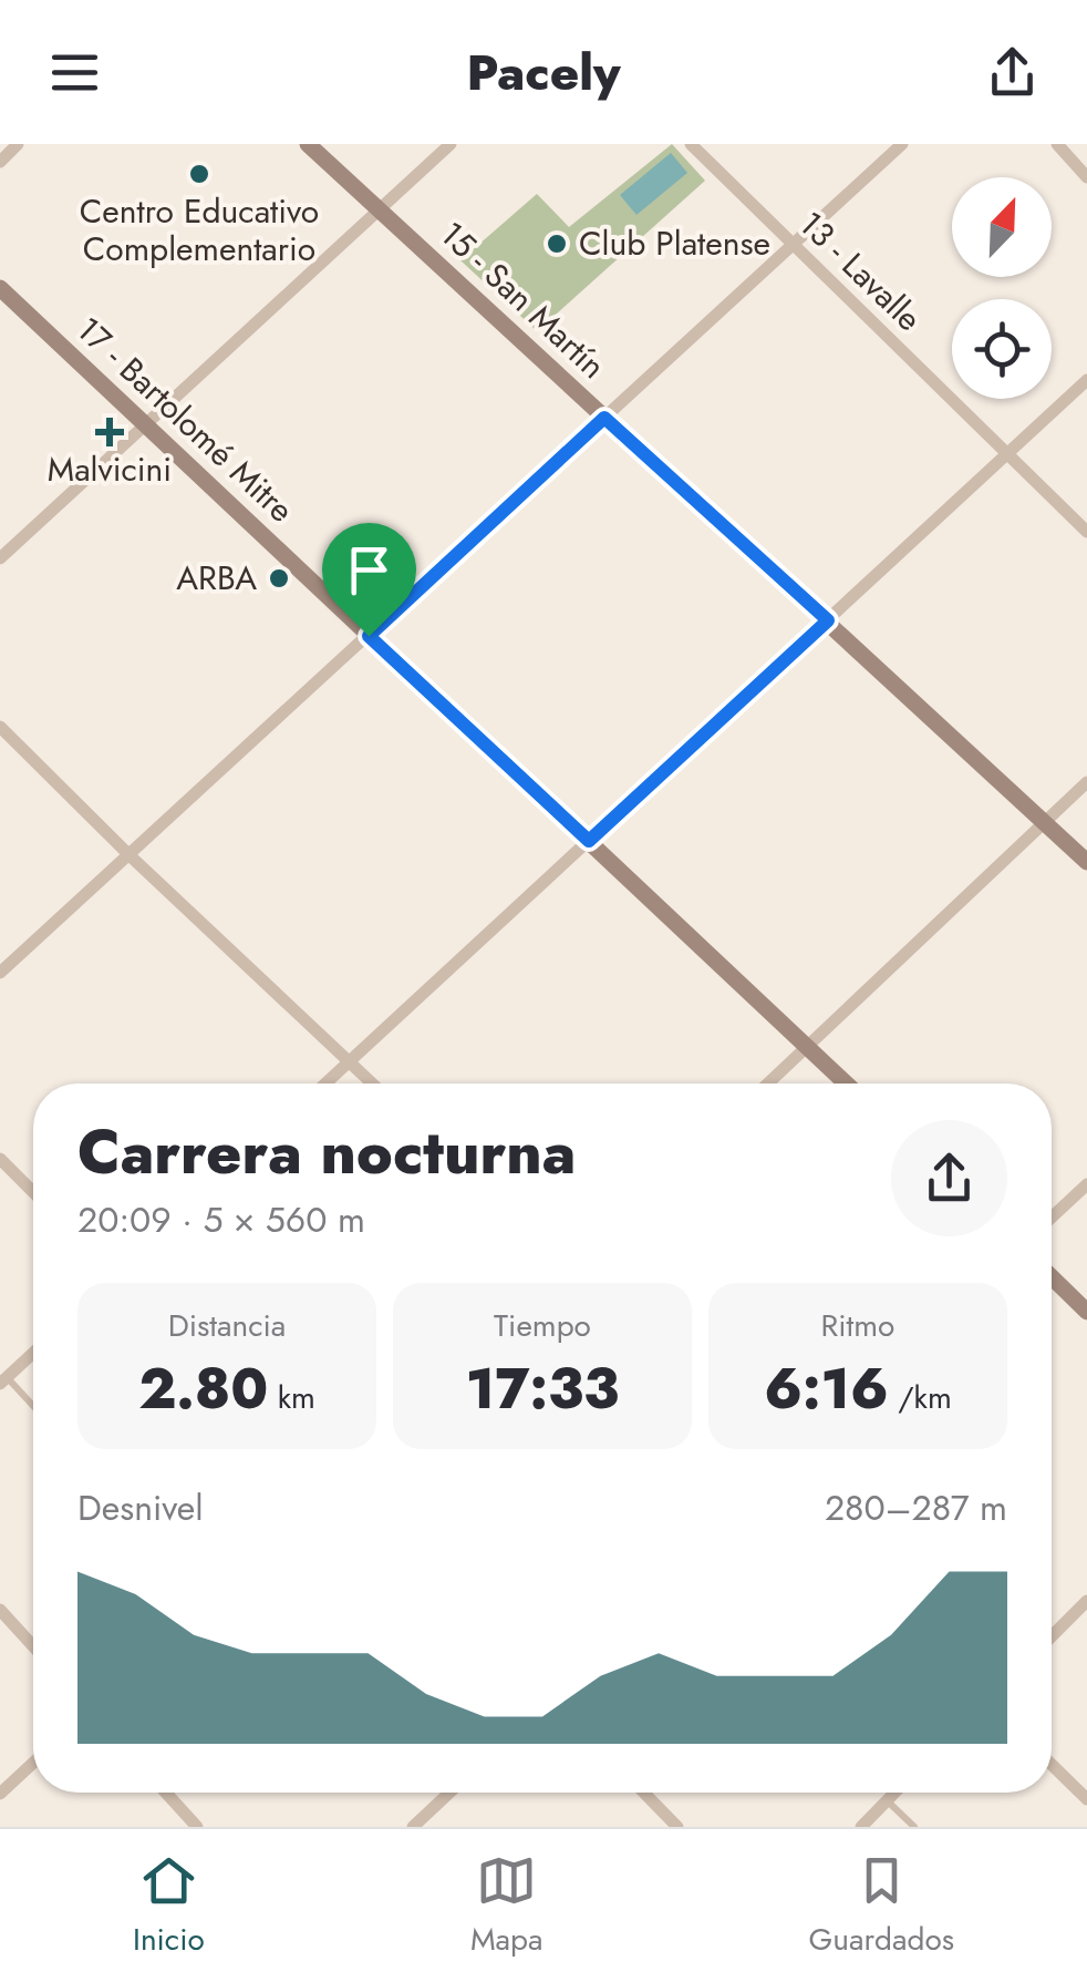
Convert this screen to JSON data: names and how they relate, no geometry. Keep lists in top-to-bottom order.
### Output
{
  "streets": {
    "street": ["13 - Lavalle", "15 - San Martín", "17 - Bartolomé Mitre"]
  },
  "places": {
    "other": ["Centro Educativo Complementario", "Club Platense", "ARBA"],
    "health": ["Malvicini"]
  },
  "north": "top right",
  "page": {
    "header": "Pacely",
    "heading": ["Carrera nocturna", "20:09 · 5 × 560 m"],
    "stats": [
      ["Distancia", "2.80 km"],
      ["Tiempo", "17:33"],
      ["Ritmo", "6:16 /km"]
    ],
    "chart": ["Desnivel", "280–287 m"],
    "tabs": ["Inicio", "Mapa", "Guardados"]
  }
}
